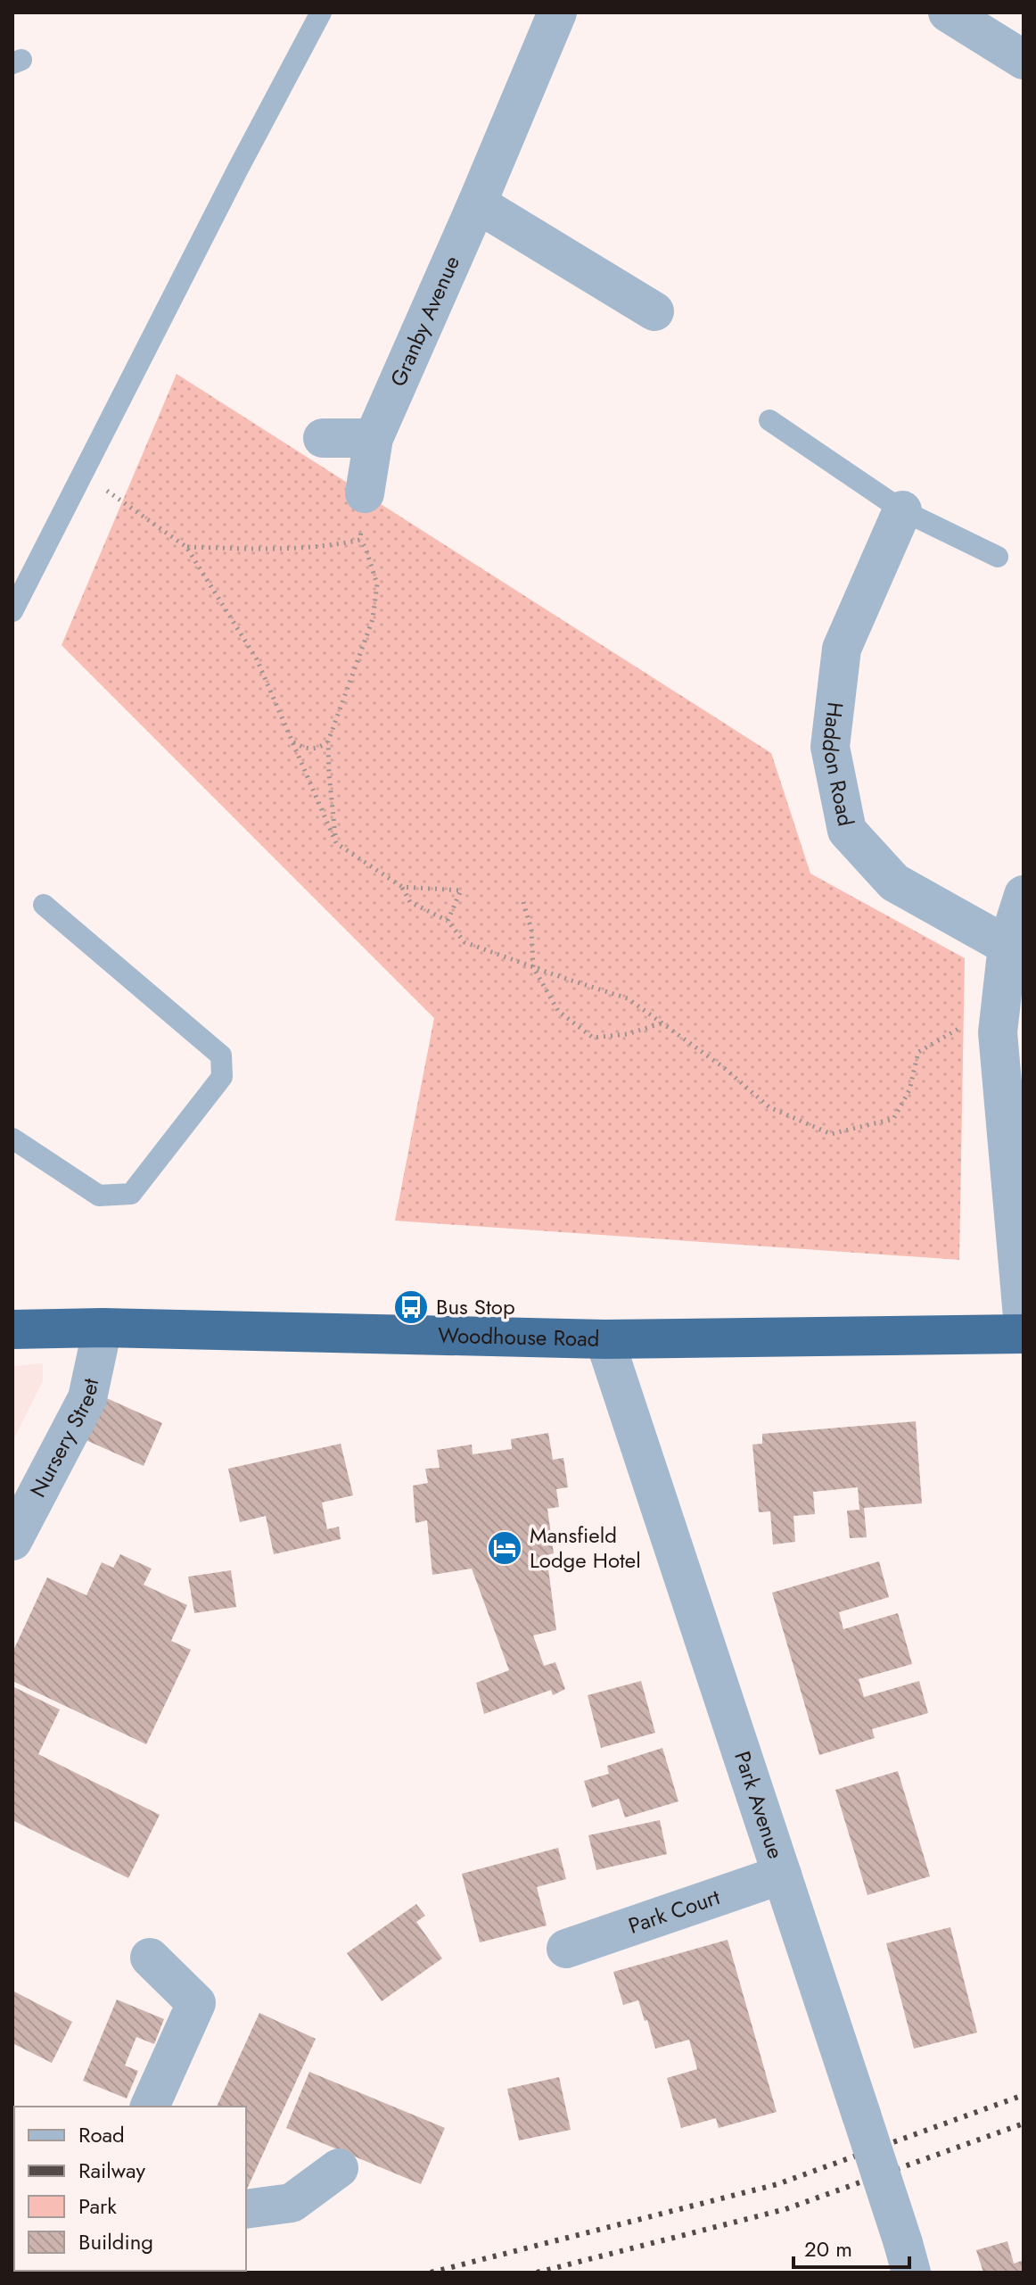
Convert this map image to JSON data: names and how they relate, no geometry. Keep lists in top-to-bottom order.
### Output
{
  "streets": {
    "highway": ["Woodhouse Road"],
    "street": [
      "Granby Avenue",
      "Haddon Road",
      "Nursery Street",
      "Park Avenue",
      "Park Court"
    ]
  },
  "crossings": [
    ["Woodhouse Road", "Nursery Street"],
    ["Woodhouse Road", "Park Avenue"],
    ["Park Avenue", "Park Court"]
  ],
  "places": {
    "bus stop": ["Bus Stop"],
    "hotel": ["Mansfield Lodge Hotel"]
  },
  "legend": [
    "Road",
    "Railway",
    "Park",
    "Building"
  ],
  "scale_bar": "20 m"
}
